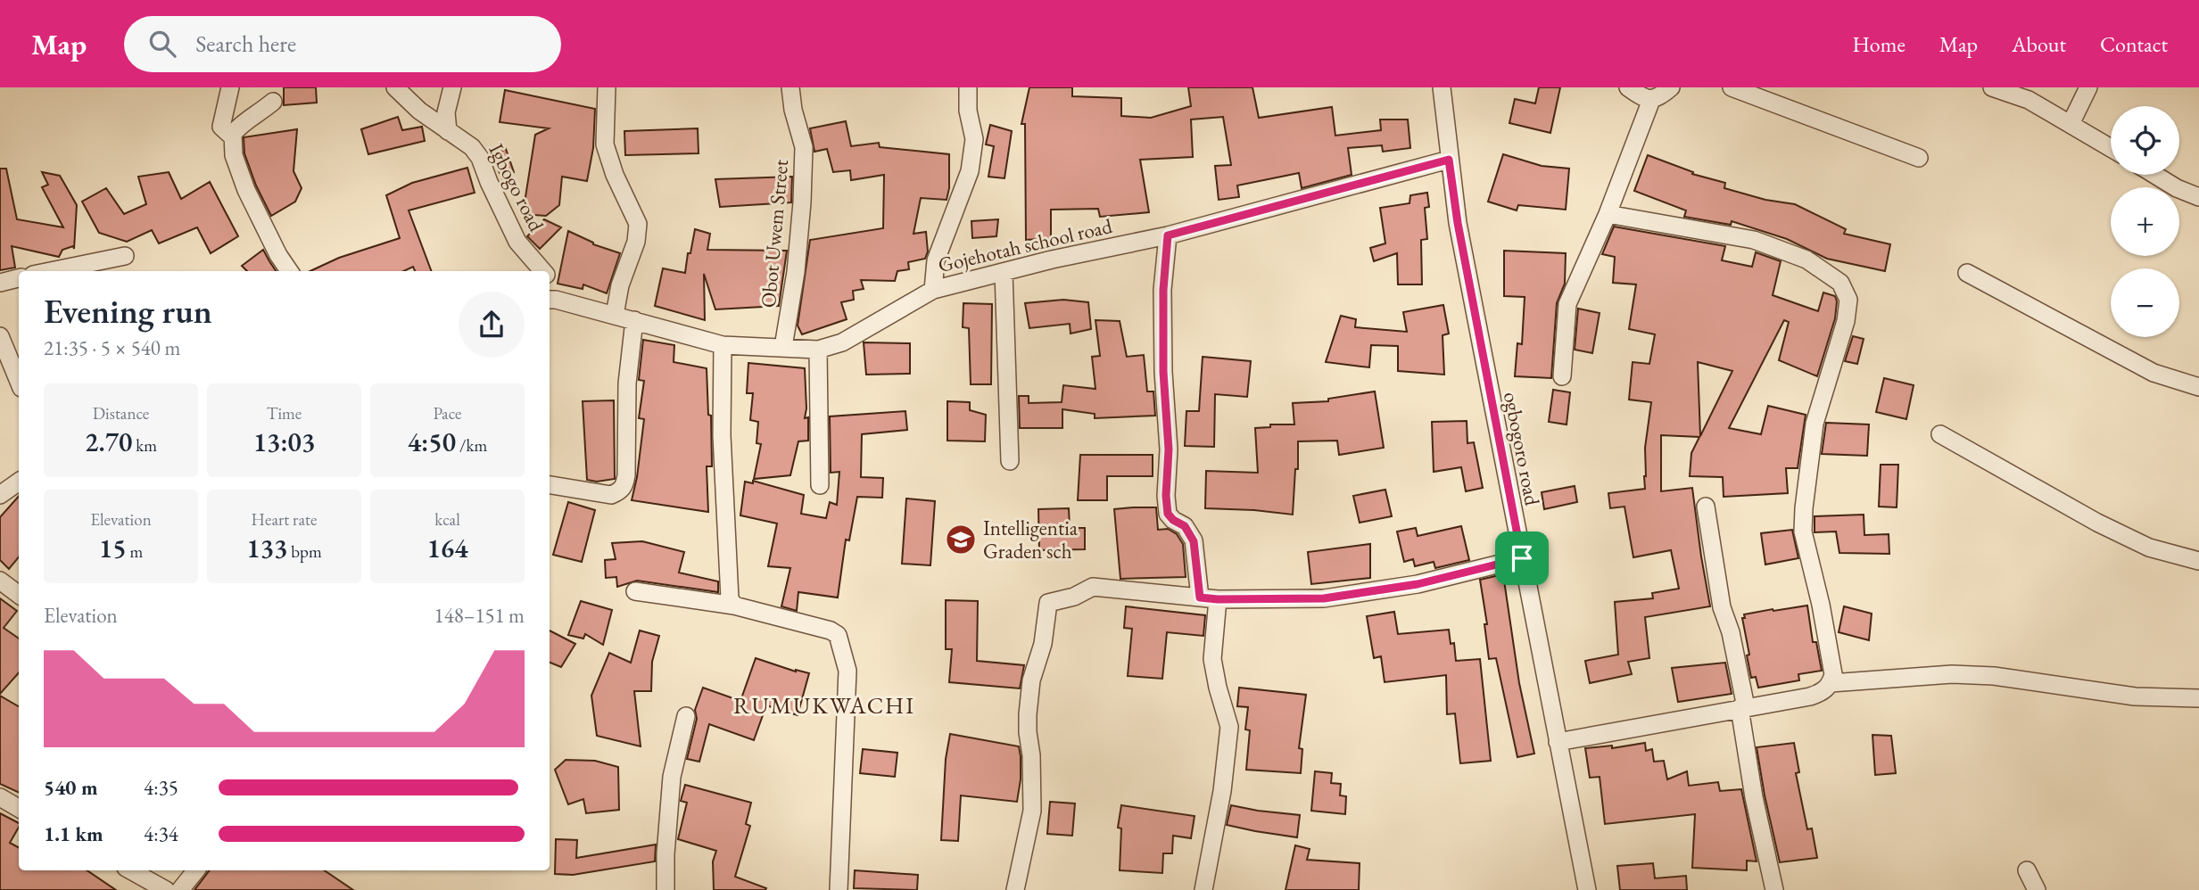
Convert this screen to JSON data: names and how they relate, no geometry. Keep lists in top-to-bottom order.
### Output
{
  "streets": {
    "street": [
      "Igbogo road",
      "Obot Uwem Street",
      "Gojehotah school road",
      "ogbogoro road"
    ]
  },
  "crossings": [
    ["Obot Uwem Street", "Gojehotah school road"],
    ["Gojehotah school road", "ogbogoro road"]
  ],
  "districts": ["RUMUKWACHI"],
  "places": {
    "school or university": ["Intelligentia Graden sch"]
  },
  "page": {
    "header": "Map",
    "search": "Search here",
    "nav": [
      "Home",
      "Map",
      "About",
      "Contact"
    ],
    "map_buttons": ["+", "−"],
    "heading": ["Evening run", "21:35 · 5 × 540 m"],
    "stats": [
      ["Distance", "2.70 km"],
      ["Time", "13:03"],
      ["Pace", "4:50 /km"],
      ["Elevation", "15 m"],
      ["Heart rate", "133 bpm"],
      ["kcal", "164"]
    ],
    "chart": ["Elevation", "148–151 m"],
    "list": [
      {
        "name": "540 m",
        "note": "4:35"
      },
      {
        "name": "1.1 km",
        "note": "4:34"
      }
    ]
  }
}
